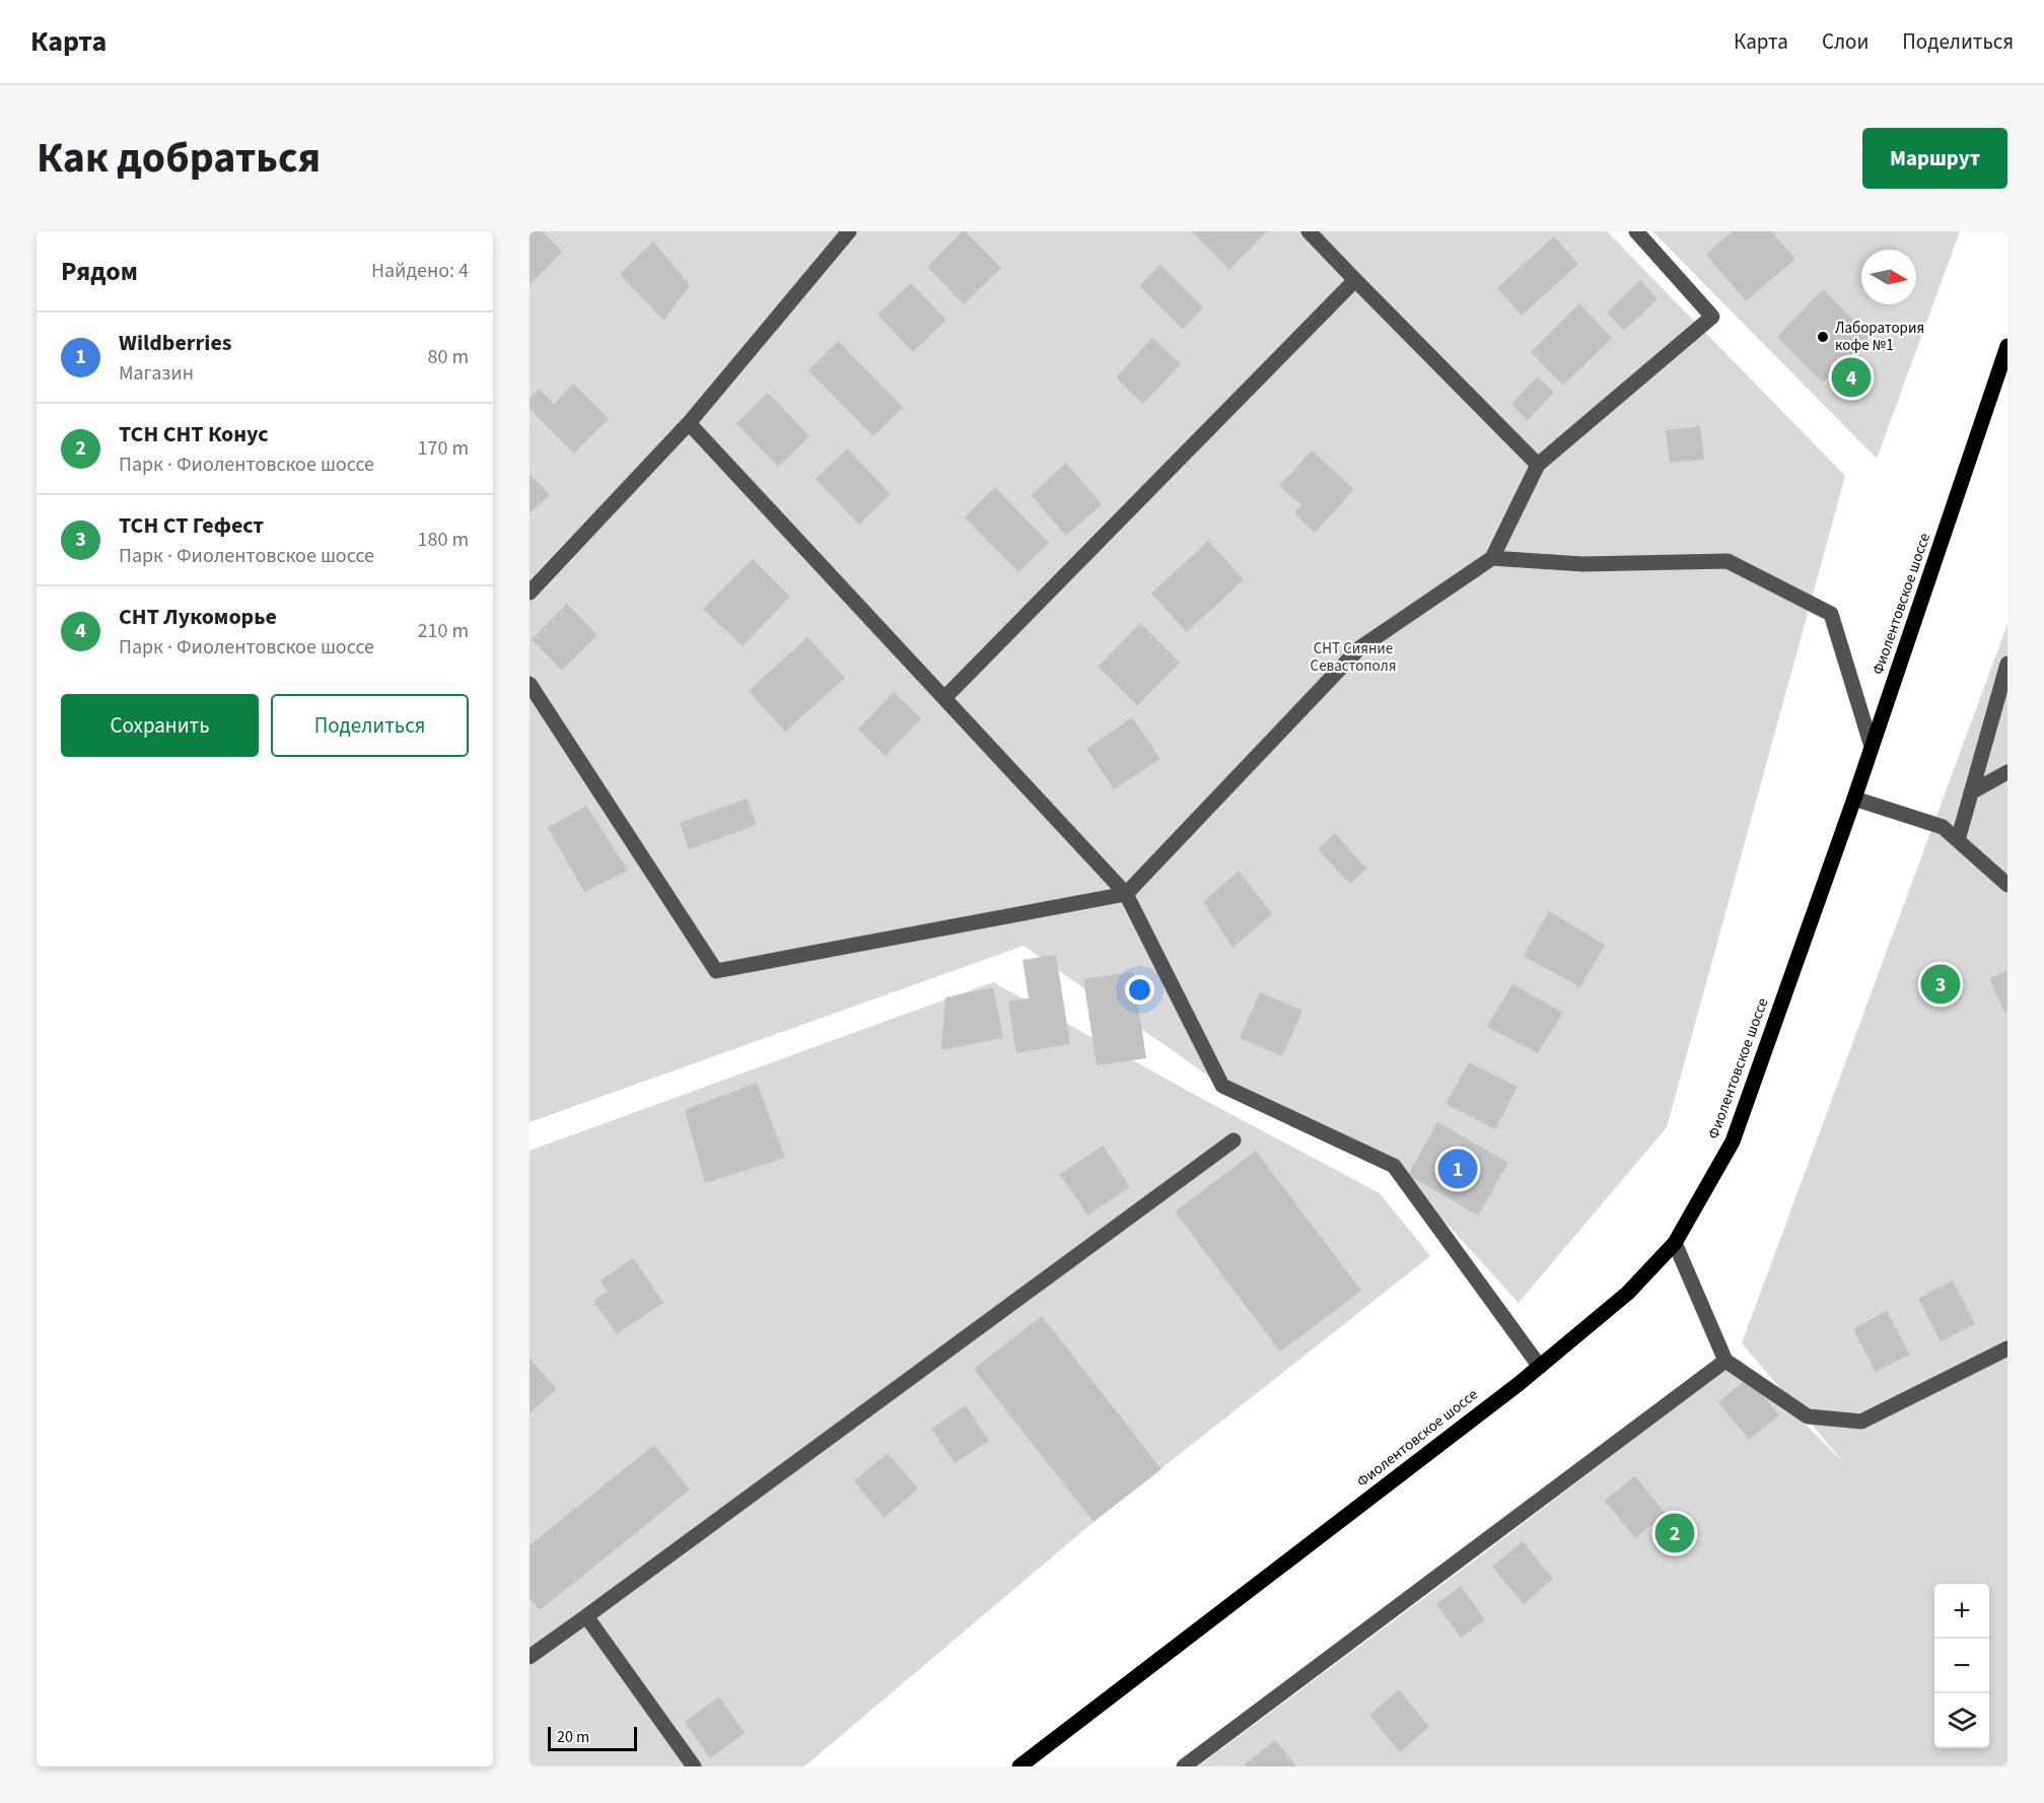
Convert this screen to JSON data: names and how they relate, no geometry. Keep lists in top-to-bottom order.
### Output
{
  "streets": {
    "main road": ["Фиолентовское шоссе"]
  },
  "parks": ["СНТ Сияние Севастополя"],
  "places": ["Лаборатория кофе №1"],
  "scale_bar": "20 m",
  "north": "right",
  "page": {
    "header": "Карта",
    "nav": ["Карта", "Слои", "Поделиться"],
    "title": "Как добраться",
    "buttons": [
      "Маршрут",
      ["Сохранить", "Поделиться"]
    ],
    "heading": ["Рядом", "Найдено: 4"],
    "list": [
      {
        "mark": "1",
        "name": "Wildberries",
        "note": "Магазин",
        "value": "80 m"
      },
      {
        "mark": "2",
        "name": "ТСН СНТ Конус",
        "note": "Парк · Фиолентовское шоссе",
        "value": "170 m"
      },
      {
        "mark": "3",
        "name": "ТСН СТ Гефест",
        "note": "Парк · Фиолентовское шоссе",
        "value": "180 m"
      },
      {
        "mark": "4",
        "name": "СНТ Лукоморье",
        "note": "Парк · Фиолентовское шоссе",
        "value": "210 m"
      }
    ],
    "pins": [
      "4",
      "3",
      "1",
      "2"
    ],
    "map_buttons": ["+", "−"],
    "scale": "20 m"
  }
}
